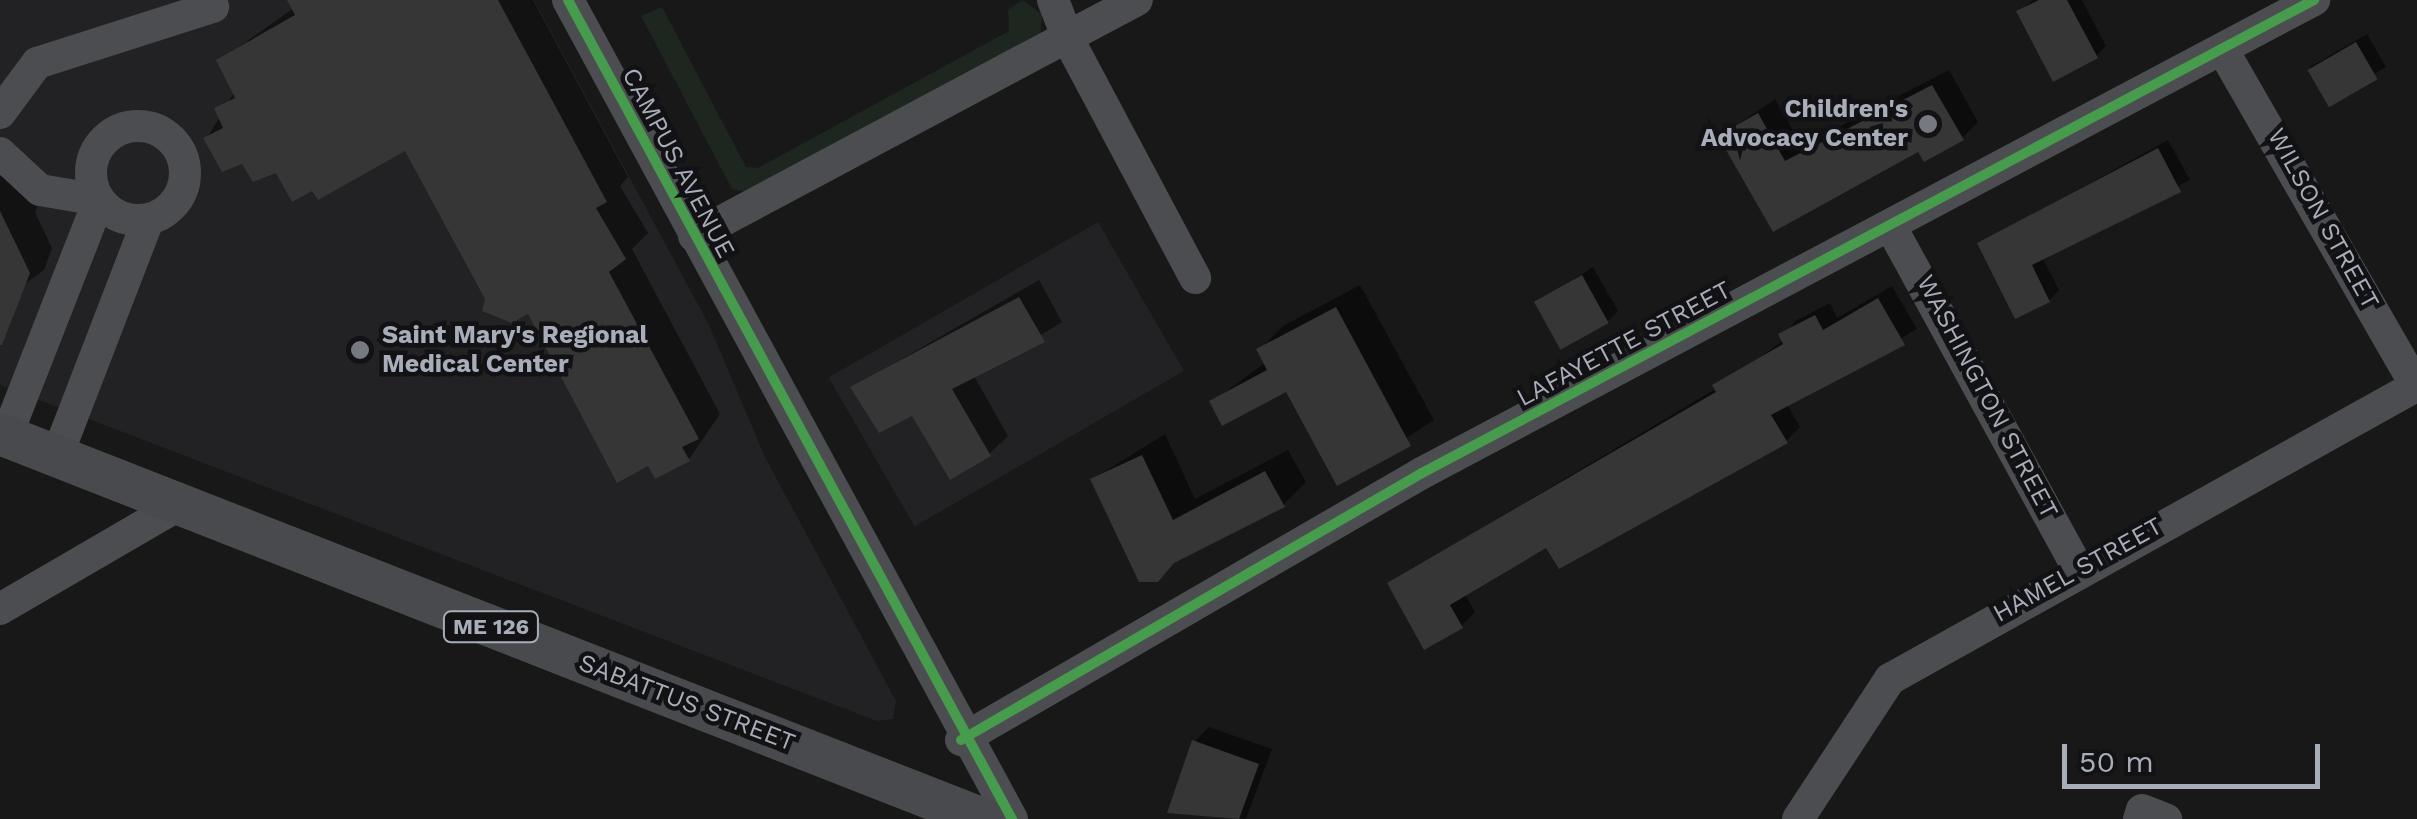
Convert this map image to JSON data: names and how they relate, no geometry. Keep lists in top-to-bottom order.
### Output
{
  "streets": {
    "main road": ["ME 126", "SABATTUS STREET"],
    "street": [
      "CAMPUS AVENUE",
      "WILSON STREET",
      "LAFAYETTE STREET",
      "WASHINGTON STREET",
      "HAMEL STREET"
    ]
  },
  "crossings": [
    ["CAMPUS AVENUE", "LAFAYETTE STREET"],
    ["WILSON STREET", "LAFAYETTE STREET"],
    ["WILSON STREET", "HAMEL STREET"],
    ["LAFAYETTE STREET", "WASHINGTON STREET"],
    ["WASHINGTON STREET", "HAMEL STREET"]
  ],
  "places": ["Children's Advocacy Center", "Saint Mary's Regional Medical Center"],
  "scale_bar": "50 m"
}
